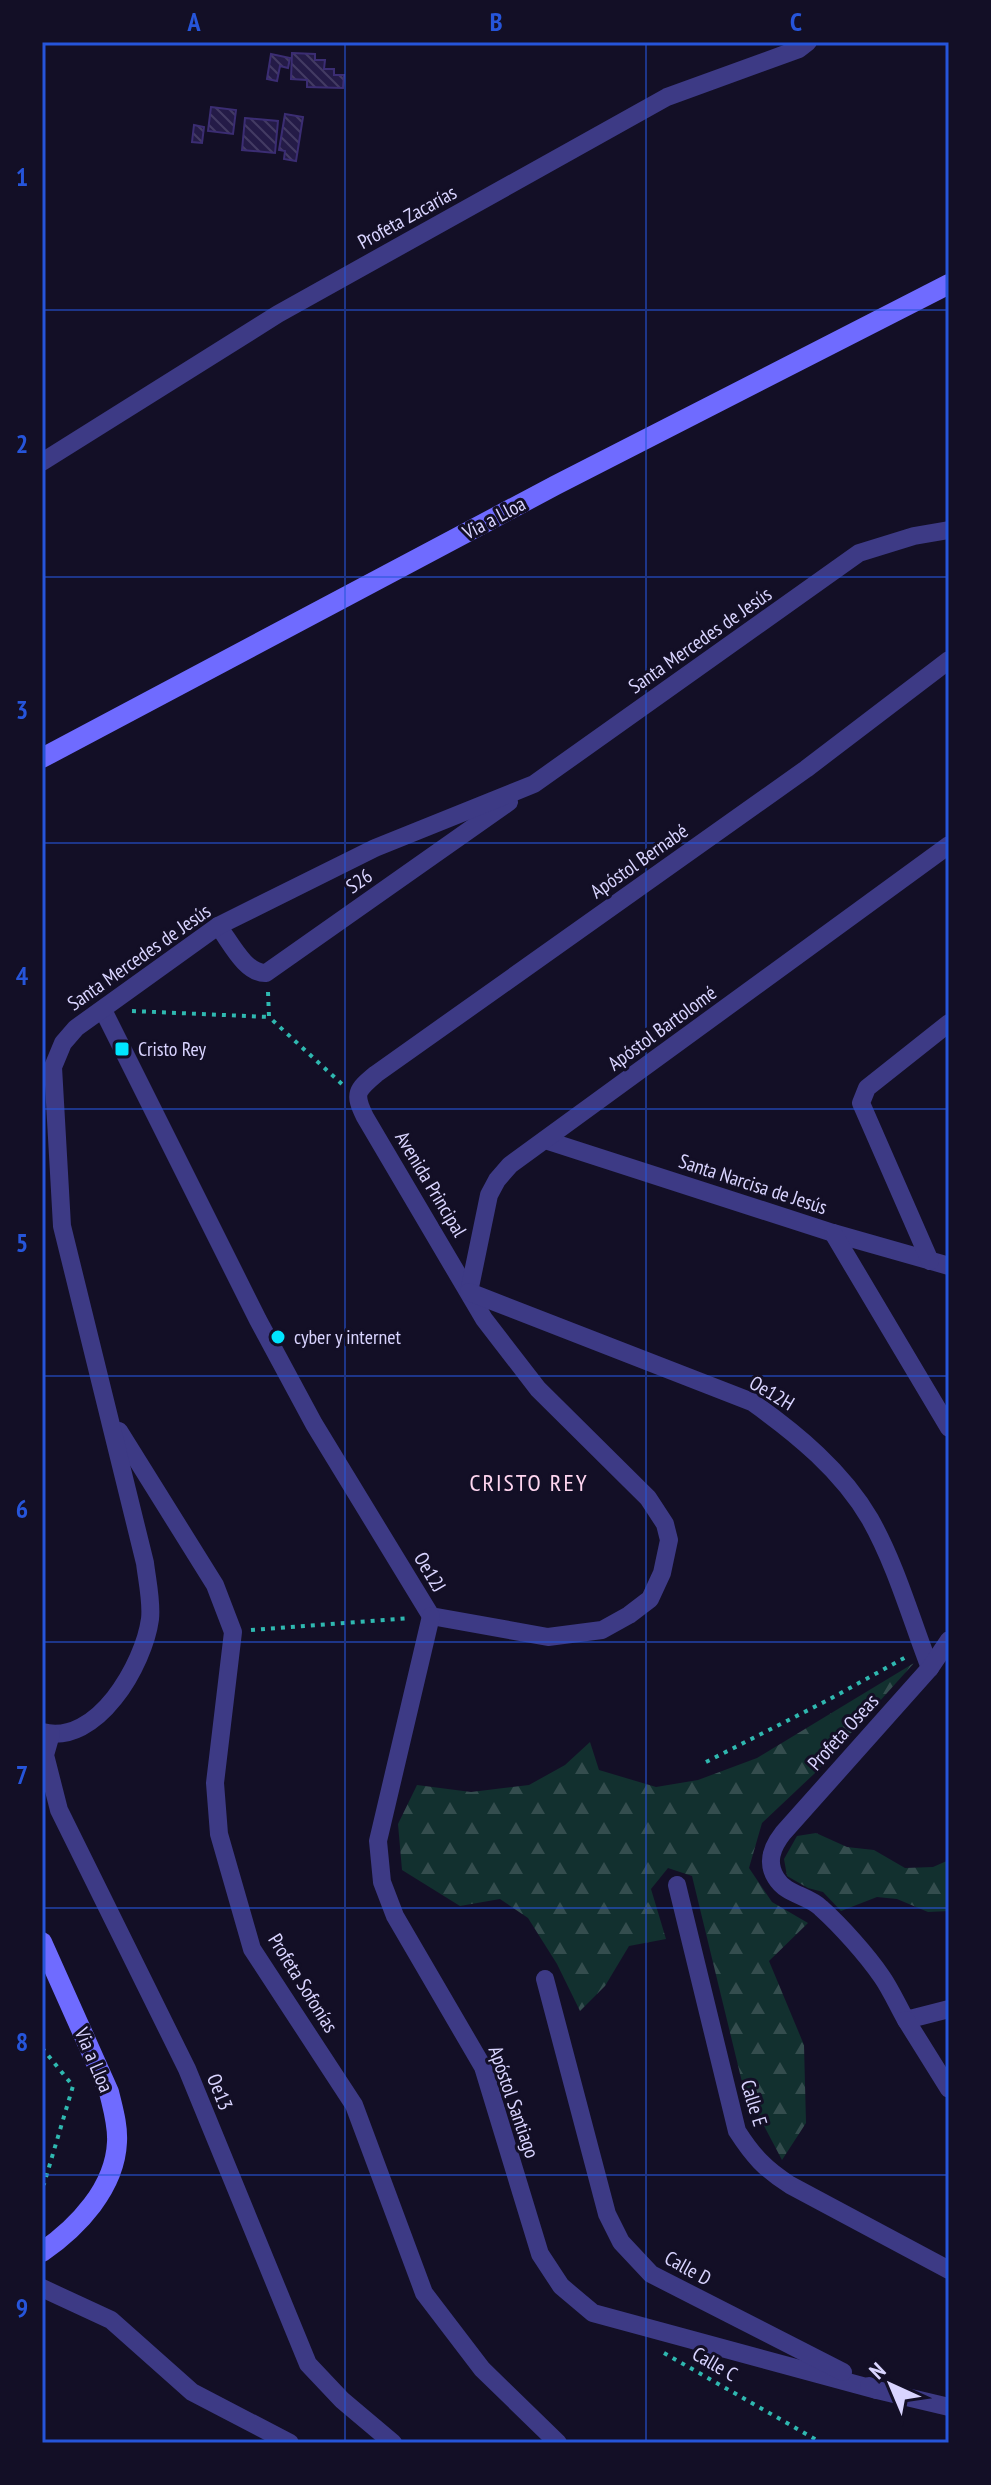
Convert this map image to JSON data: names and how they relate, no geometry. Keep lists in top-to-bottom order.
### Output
{
  "streets": {
    "street": [
      "Profeta Zacarías",
      "Via a Lloa",
      "Santa Mercedes de Jesús",
      "Apóstol Bernabé",
      "S26",
      "Apóstol Bartolomé",
      "Avenida Principal",
      "Santa Narcisa de Jesús",
      "Oe12H",
      "Oe12J",
      "Profeta Oseas",
      "Profeta Sofonías",
      "Oe13",
      "Apóstol Santiago",
      "Calle E",
      "Calle D"
    ],
    "path": ["Calle C"]
  },
  "crossings": [
    ["Santa Mercedes de Jesús", "S26"],
    ["Santa Mercedes de Jesús", "Oe12J"],
    ["Santa Mercedes de Jesús", "Profeta Sofonías"],
    ["Santa Mercedes de Jesús", "Oe13"],
    ["Apóstol Bernabé", "Avenida Principal"],
    ["Apóstol Bartolomé", "Avenida Principal"],
    ["Apóstol Bartolomé", "Santa Narcisa de Jesús"],
    ["Apóstol Bartolomé", "Oe12H"],
    ["Apóstol Bartolomé", "Oe12J"],
    ["Avenida Principal", "Oe12H"],
    ["Avenida Principal", "Oe12J"],
    ["Oe12H", "Oe12J"],
    ["Oe12H", "Profeta Oseas"],
    ["Oe12J", "Apóstol Santiago"],
    ["Apóstol Santiago", "Calle D"]
  ],
  "districts": ["CRISTO REY"],
  "places": {
    "transit": ["Cristo Rey"],
    "other": ["cyber y internet"]
  },
  "north": "top left",
  "grid": {
    "columns": ["A", "B", "C"],
    "rows": [
      "1",
      "2",
      "3",
      "4",
      "5",
      "6",
      "7",
      "8",
      "9"
    ]
  }
}
